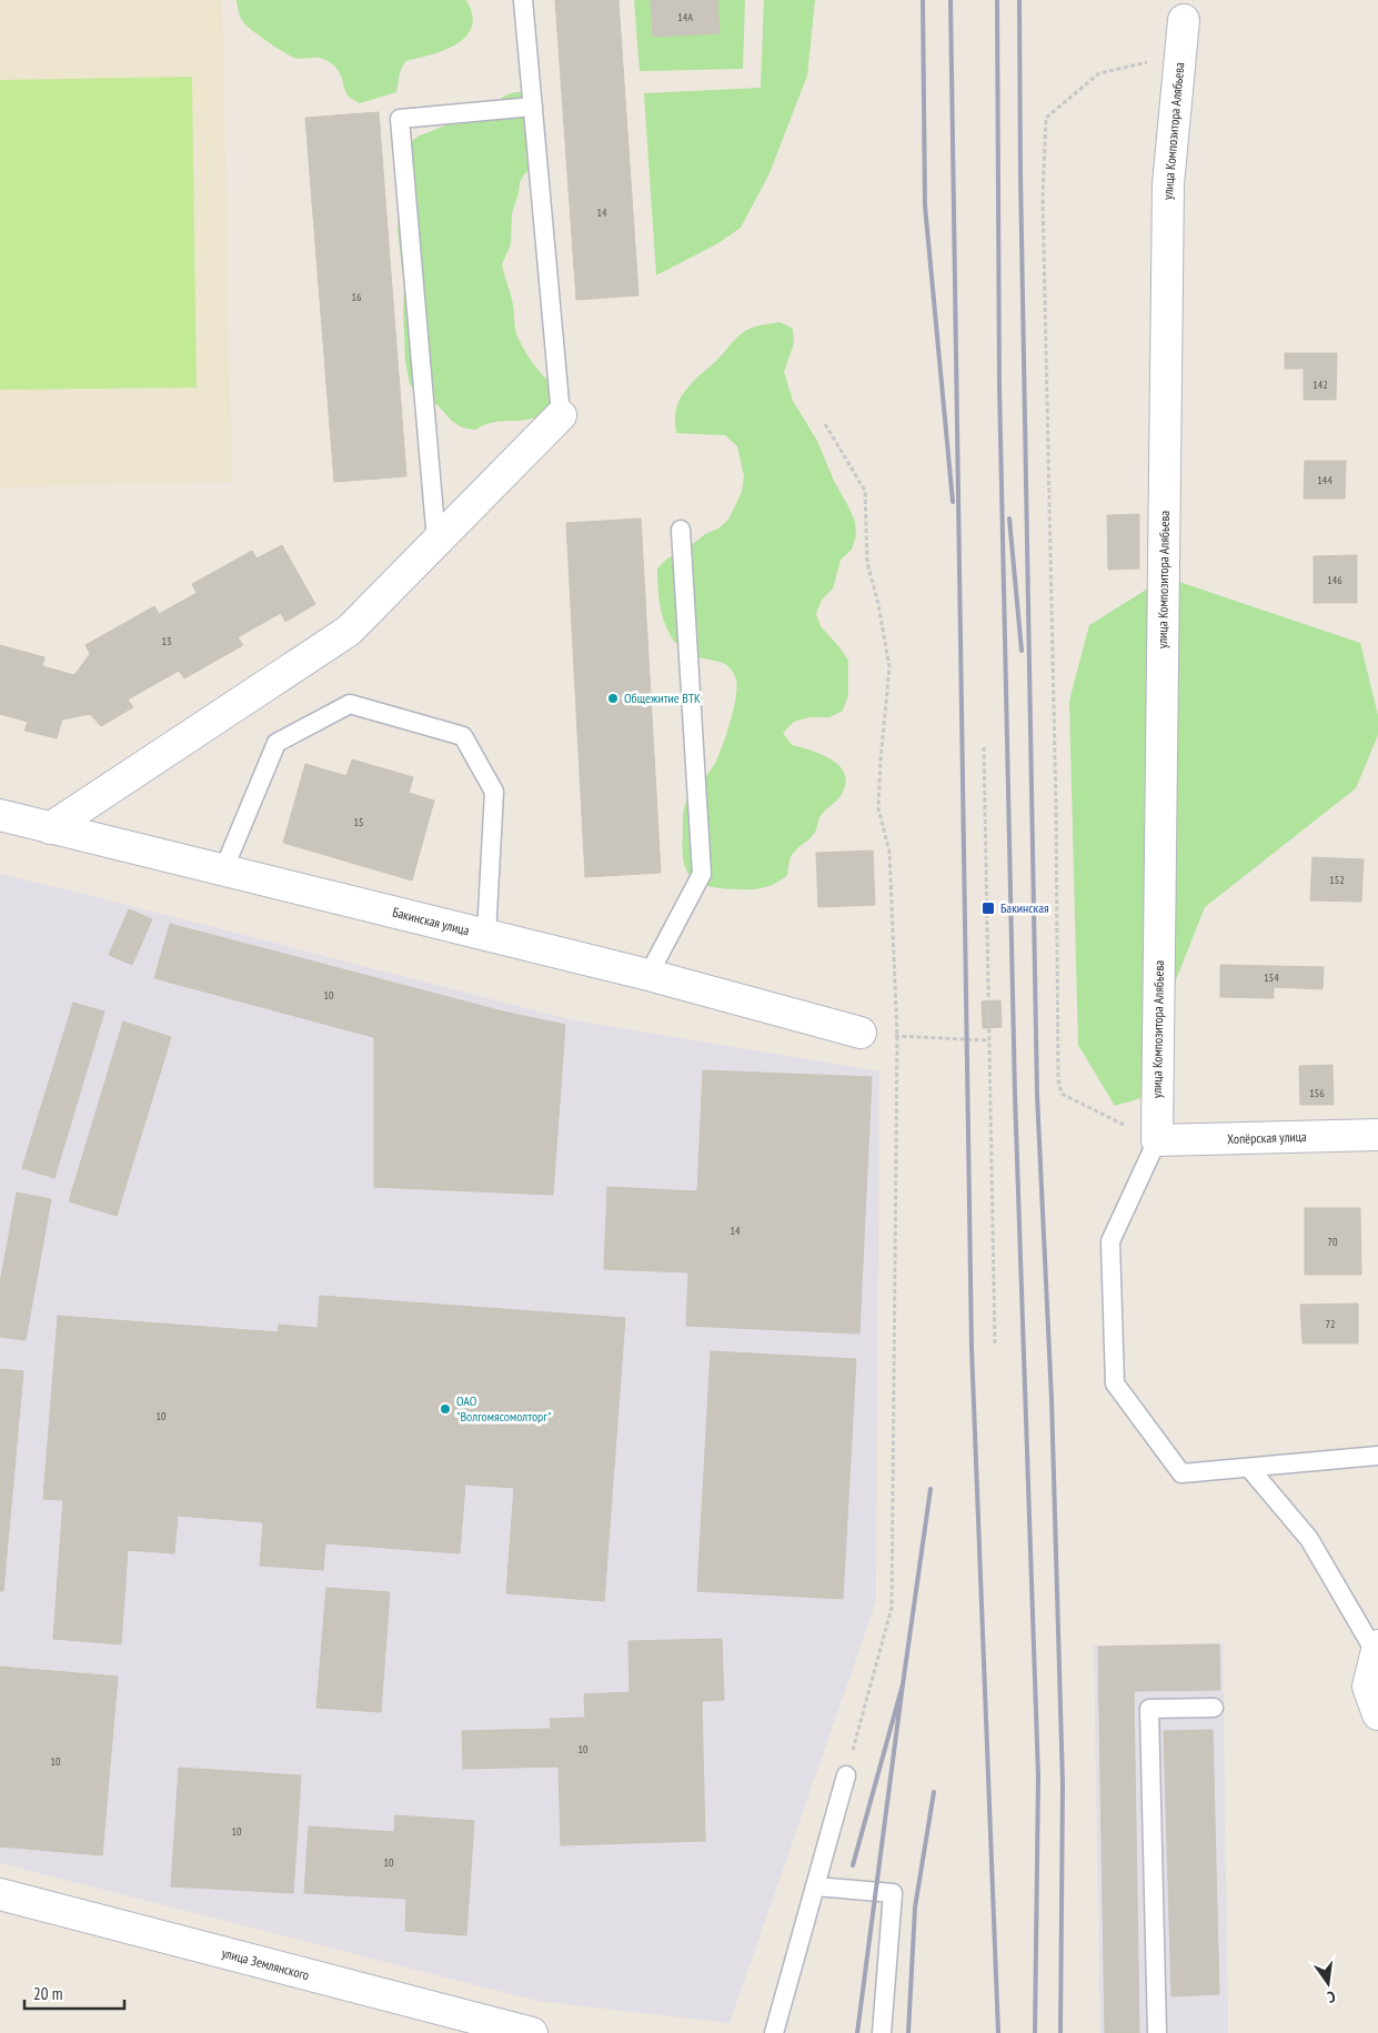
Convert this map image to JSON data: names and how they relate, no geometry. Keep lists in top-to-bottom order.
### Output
{
  "streets": {
    "street": [
      "улица Композитора Алябьева",
      "Бакинская улица",
      "Хопёрская улица",
      "улица Землянского"
    ]
  },
  "crossings": [
    ["улица Композитора Алябьева", "Хопёрская улица"]
  ],
  "places": {
    "other": ["Общежитие ВТК", "ОАО \"Волгомясомолторг\""],
    "transit": ["Бакинская"]
  },
  "house_numbers": [
    "14А",
    "14",
    "16",
    "142",
    "144",
    "146",
    "13",
    "15",
    "152",
    "154",
    "10",
    "156",
    "14",
    "70",
    "72",
    "10",
    "10",
    "10",
    "10",
    "10"
  ],
  "scale_bar": "20 m",
  "north": "bottom"
}
